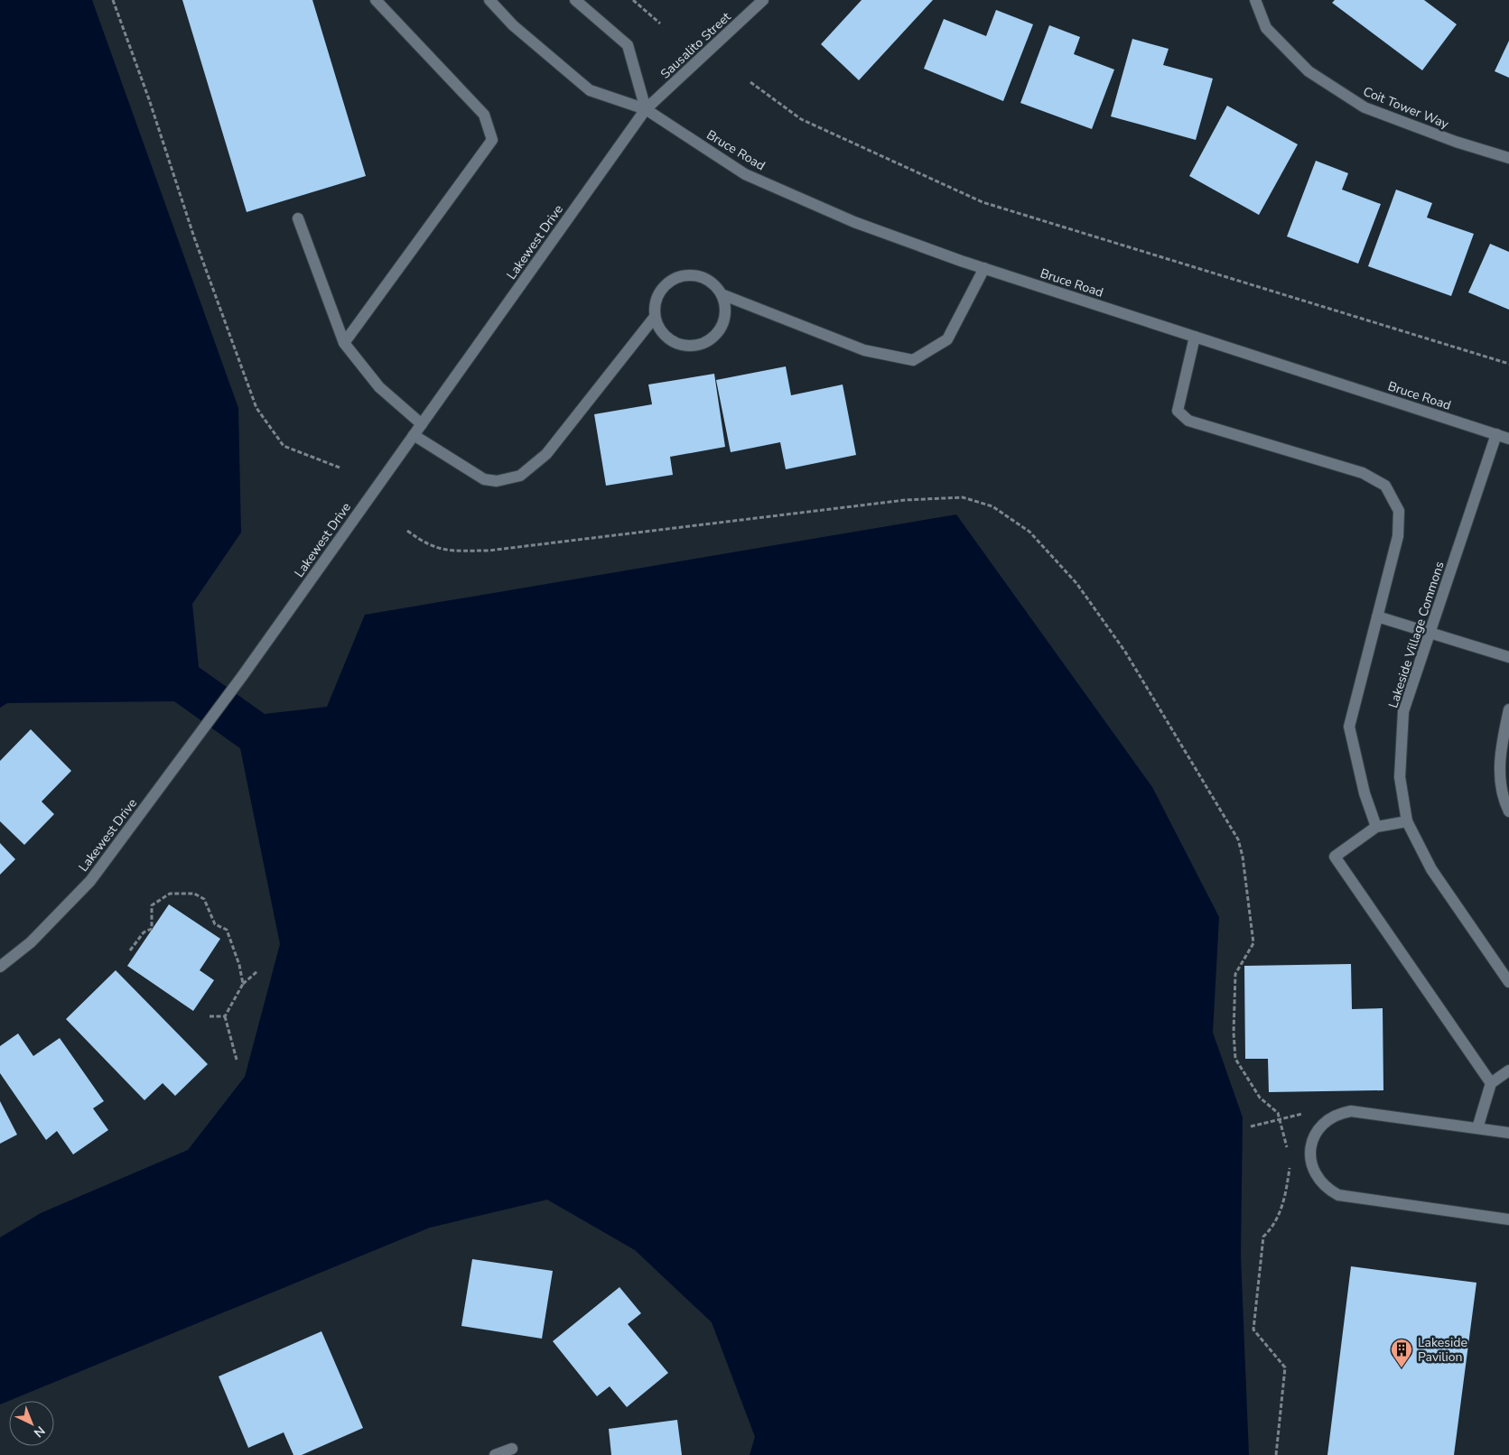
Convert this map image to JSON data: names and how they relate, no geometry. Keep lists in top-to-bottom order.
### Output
{
  "streets": {
    "street": [
      "Sausalito Street",
      "Coit Tower Way",
      "Bruce Road",
      "Lakewest Drive",
      "Lakeside Village Commons"
    ]
  },
  "crossings": [
    ["Sausalito Street", "Bruce Road"],
    ["Sausalito Street", "Lakewest Drive"],
    ["Bruce Road", "Lakewest Drive"],
    ["Bruce Road", "Lakeside Village Commons"]
  ],
  "places": {
    "building": ["Lakeside Pavilion"]
  },
  "north": "bottom right"
}
